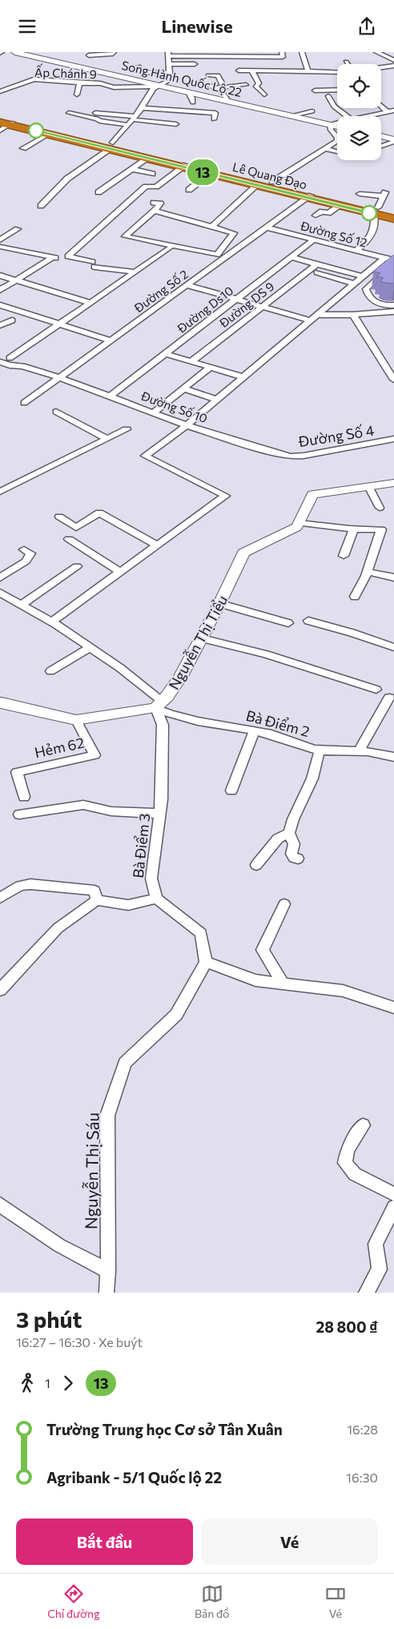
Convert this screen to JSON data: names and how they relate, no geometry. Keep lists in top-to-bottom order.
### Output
{
  "streets": {
    "highway": ["Lê Quang Đạo"],
    "street": [
      "Ấp Chánh 9",
      "Song Hành Quốc Lộ 22",
      "Đường Số 12",
      "Đường Số 2",
      "Đường DS 9",
      "Đường Ds10",
      "Đường Số 10",
      "Đường Số 4",
      "Nguyễn Thị Tiểu",
      "Bà Điểm 2",
      "Hẻm 62",
      "Bà Điểm 3",
      "Nguyễn Thị Sáu"
    ]
  },
  "crossings": [
    ["Ấp Chánh 9", "Song Hành Quốc Lộ 22"],
    ["Lê Quang Đạo", "Đường Số 2"],
    ["Đường Số 12", "Đường Số 2"],
    ["Đường Số 12", "Đường Ds10"],
    ["Đường Số 2", "Đường Số 10"],
    ["Đường Ds10", "Đường Số 10"],
    ["Đường Số 10", "Đường Số 4"],
    ["Nguyễn Thị Tiểu", "Bà Điểm 2"],
    ["Nguyễn Thị Tiểu", "Bà Điểm 3"],
    ["Bà Điểm 2", "Bà Điểm 3"]
  ],
  "lines": ["bus line 13"],
  "page": {
    "header": "Linewise",
    "on_map": "13",
    "heading": ["3 phút", "16:27 – 16:30 · Xe buýt", "28 800 ₫"],
    "legs": ["1", "13"],
    "list": [
      {
        "name": "Trường Trung học Cơ sở Tân Xuân",
        "value": "16:28"
      },
      {
        "name": "Agribank - 5/1 Quốc lộ 22",
        "value": "16:30"
      }
    ],
    "buttons": ["Bắt đầu", "Vé"],
    "tabs": ["Chỉ đường", "Bản đồ", "Vé"]
  }
}
